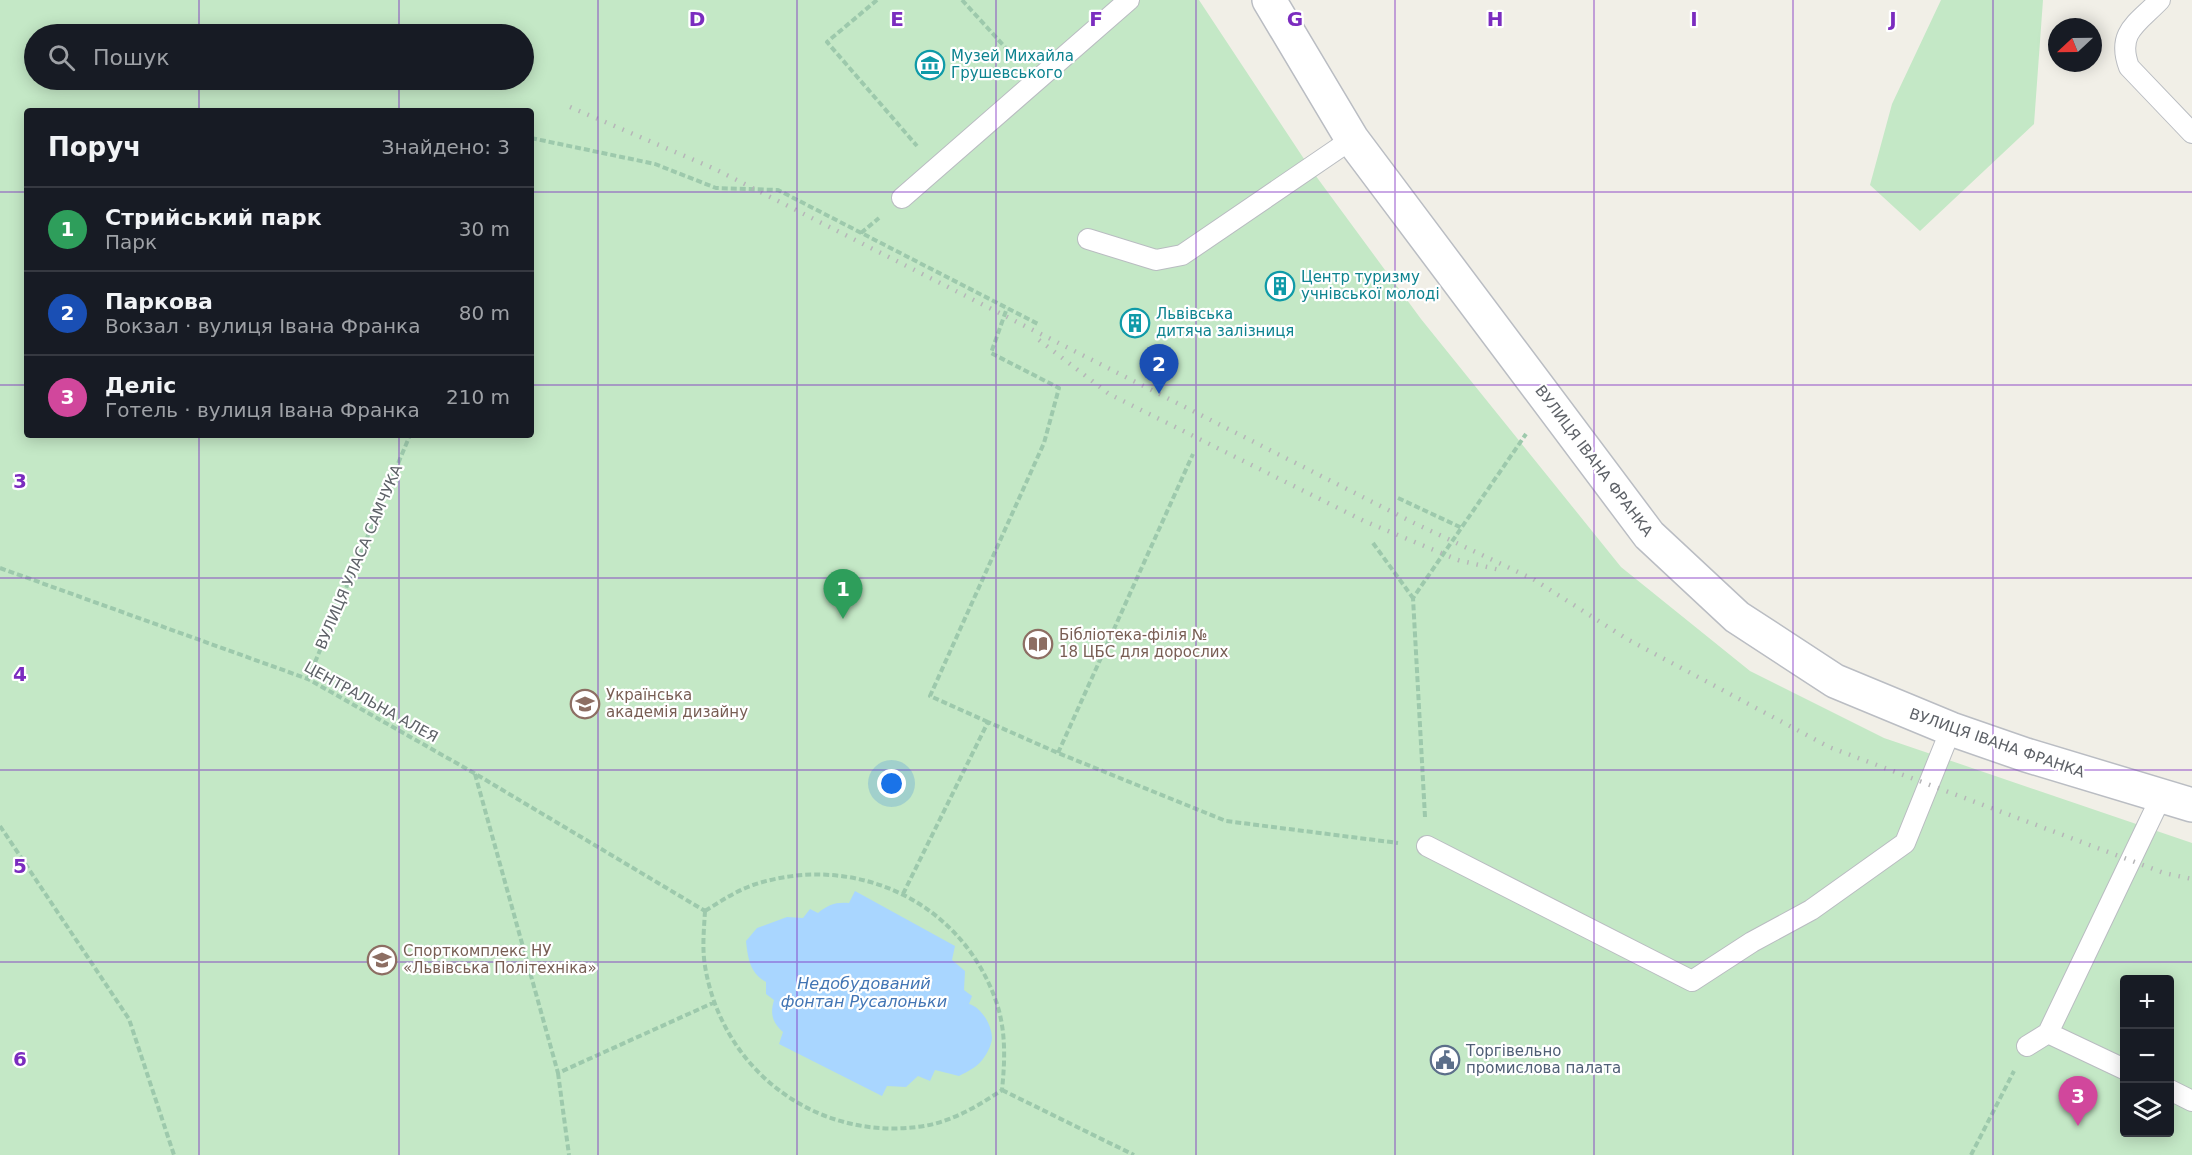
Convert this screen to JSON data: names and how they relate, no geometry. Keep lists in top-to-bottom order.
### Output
{
  "streets": {
    "main road": ["ВУЛИЦЯ ІВАНА ФРАНКА"],
    "path": ["ВУЛИЦЯ УЛАСА САМЧУКА", "ЦЕНТРАЛЬНА АЛЕЯ"]
  },
  "crossings": [
    ["ВУЛИЦЯ УЛАСА САМЧУКА", "ЦЕНТРАЛЬНА АЛЕЯ"]
  ],
  "water": ["Недобудований фонтан Русалоньки"],
  "places": {
    "museum": ["Музей Михайла Грушевського"],
    "building": ["Центр туризму учнівської молоді", "Львівська дитяча залізниця"],
    "library": ["Бібліотека-філія № 18 ЦБС для дорослих"],
    "school or university": ["Українська академія дизайну", "Спорткомплекс НУ «Львівська Політехніка»"],
    "public building": ["Торгівельно промислова палата"]
  },
  "north": "left",
  "page": {
    "search": "Пошук",
    "heading": ["Поруч", "Знайдено: 3"],
    "list": [
      {
        "mark": "1",
        "name": "Стрийський парк",
        "note": "Парк",
        "value": "30 m"
      },
      {
        "mark": "2",
        "name": "Паркова",
        "note": "Вокзал · вулиця Івана Франка",
        "value": "80 m"
      },
      {
        "mark": "3",
        "name": "Деліс",
        "note": "Готель · вулиця Івана Франка",
        "value": "210 m"
      }
    ],
    "pins": ["2", "1", "3"],
    "map_buttons": ["+", "−"]
  },
  "grid": {
    "columns": [
      "D",
      "E",
      "F",
      "G",
      "H",
      "I",
      "J"
    ],
    "rows": [
      "3",
      "4",
      "5",
      "6"
    ]
  }
}
